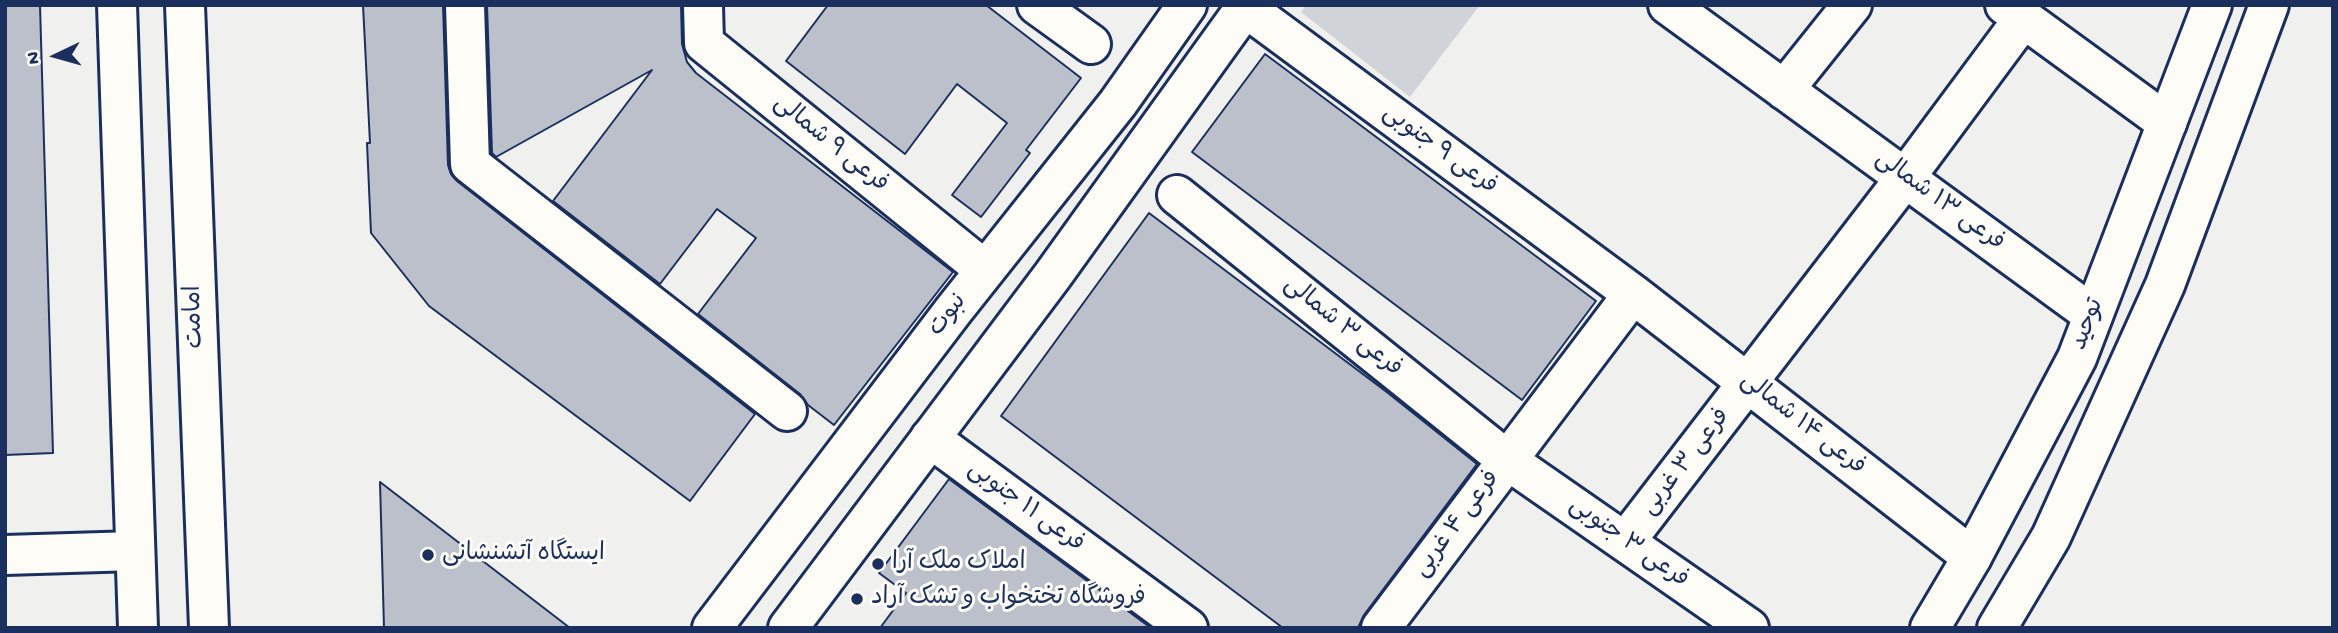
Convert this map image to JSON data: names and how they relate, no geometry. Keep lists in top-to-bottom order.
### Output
{
  "streets": {
    "street": [
      "فرعی ۹ شمالی",
      "فرعی ۹ جنوبی",
      "فرعی ۱۳ شمالی",
      "نبوت",
      "امامت",
      "توحید",
      "فرعی ۳ شمالی",
      "فرعی ۱۴ شمالی",
      "فرعی ۳ غربی",
      "فرعی ۱۱ جنوبی",
      "فرعی ۴ غربی",
      "فرعی ۳ جنوبی"
    ]
  },
  "crossings": [
    ["فرعی ۹ شمالی", "نبوت"],
    ["فرعی ۹ جنوبی", "فرعی ۱۴ شمالی"],
    ["فرعی ۹ جنوبی", "فرعی ۴ غربی"],
    ["فرعی ۱۳ شمالی", "توحید"],
    ["فرعی ۱۳ شمالی", "فرعی ۳ غربی"],
    ["توحید", "فرعی ۱۴ شمالی"],
    ["فرعی ۳ شمالی", "فرعی ۴ غربی"],
    ["فرعی ۳ شمالی", "فرعی ۳ جنوبی"],
    ["فرعی ۱۴ شمالی", "فرعی ۳ غربی"],
    ["فرعی ۱۴ شمالی", "فرعی ۴ غربی"],
    ["فرعی ۳ غربی", "فرعی ۳ جنوبی"],
    ["فرعی ۴ غربی", "فرعی ۳ جنوبی"]
  ],
  "places": ["ایستگاه آتشنشانی", "املاک ملک آرا", "فروشگاه تختخواب و تشک آراد"],
  "north": "left"
}
